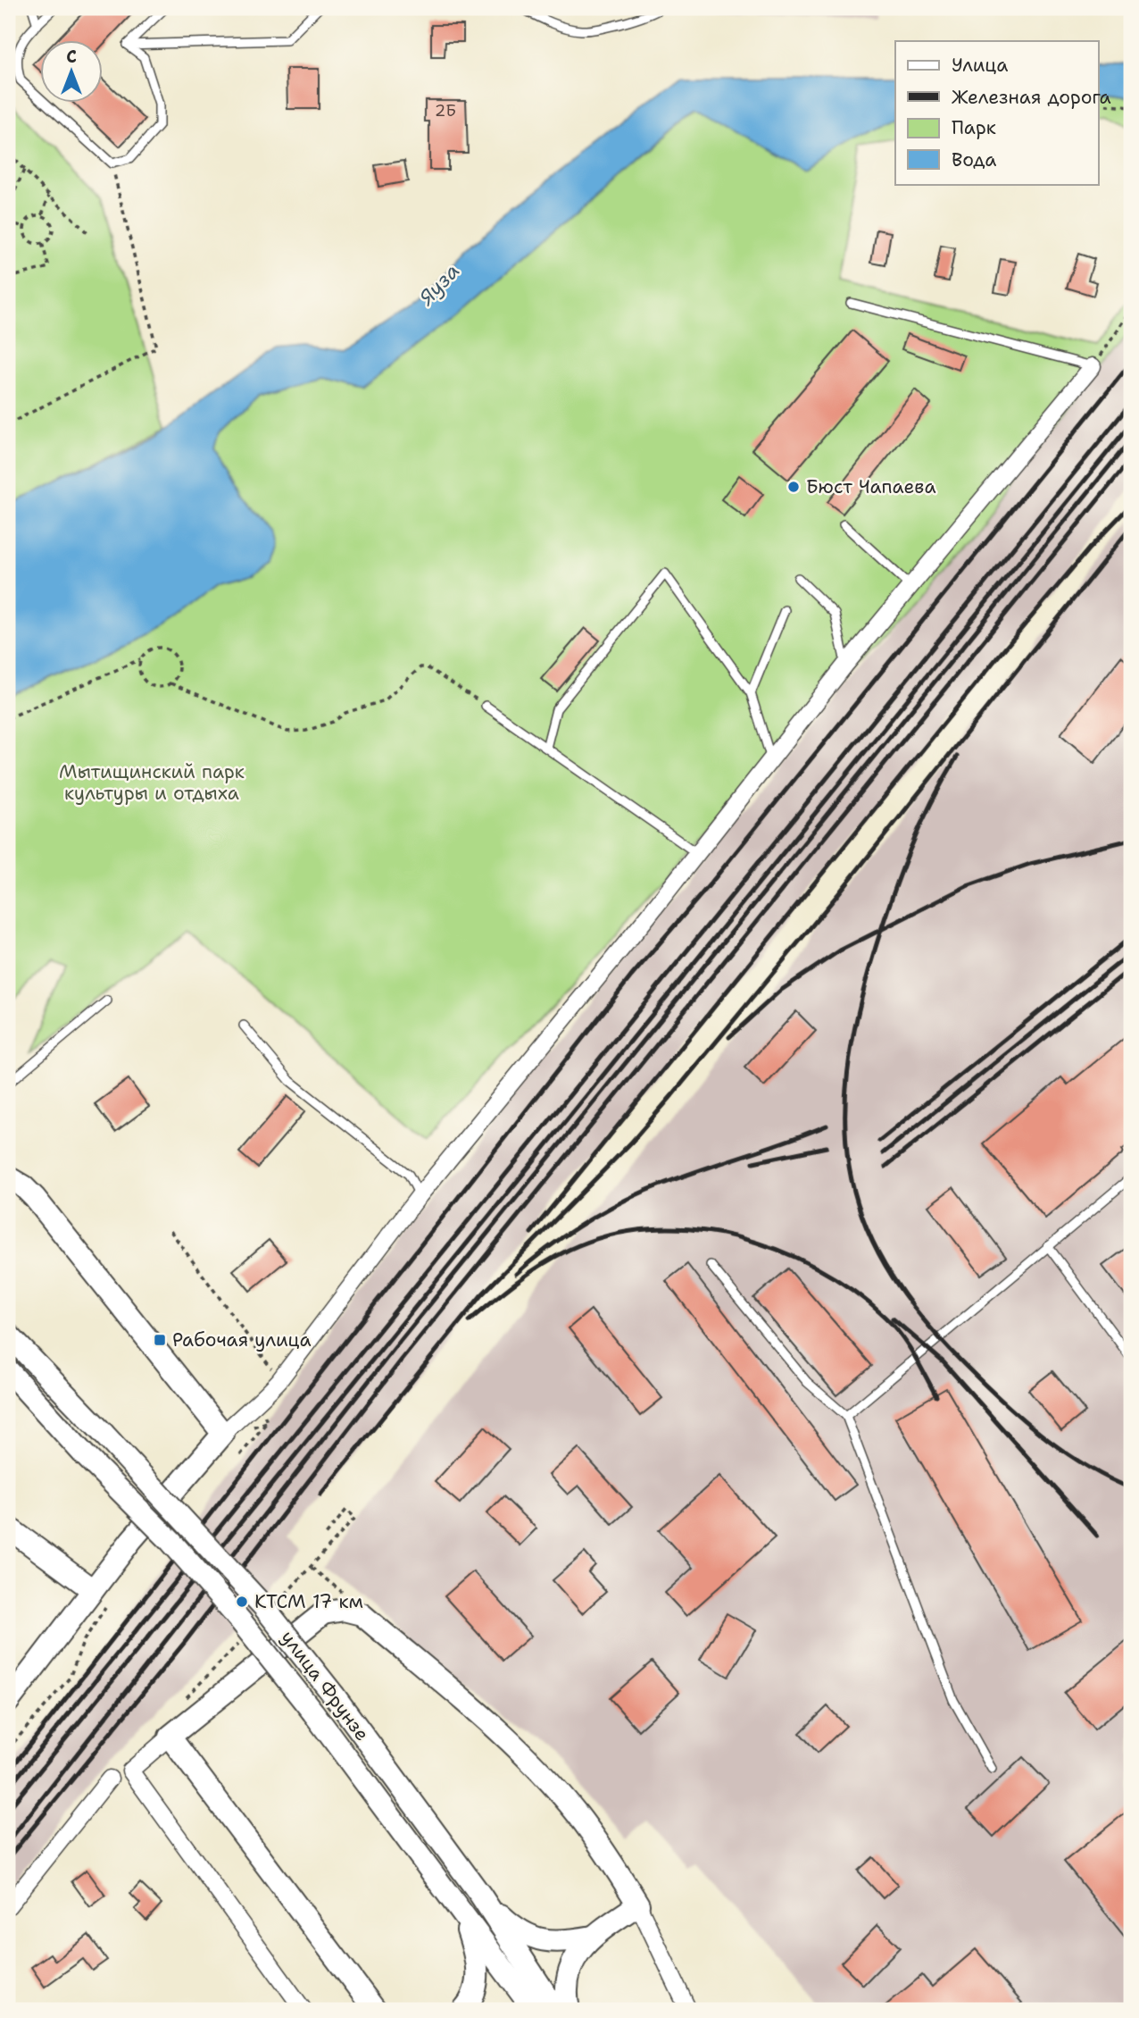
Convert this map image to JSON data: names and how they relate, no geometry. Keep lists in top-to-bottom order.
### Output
{
  "streets": {
    "main road": ["улица Фрунзе"]
  },
  "water": ["Яуза"],
  "parks": ["Мытищинский парк культуры и отдыха"],
  "places": {
    "other": ["Бюст Чапаева", "КТСМ 17 км"],
    "transit": ["Рабочая улица"]
  },
  "house_numbers": ["2Б"],
  "legend": [
    "Улица",
    "Железная дорога",
    "Парк",
    "Вода"
  ],
  "north": "top"
}
